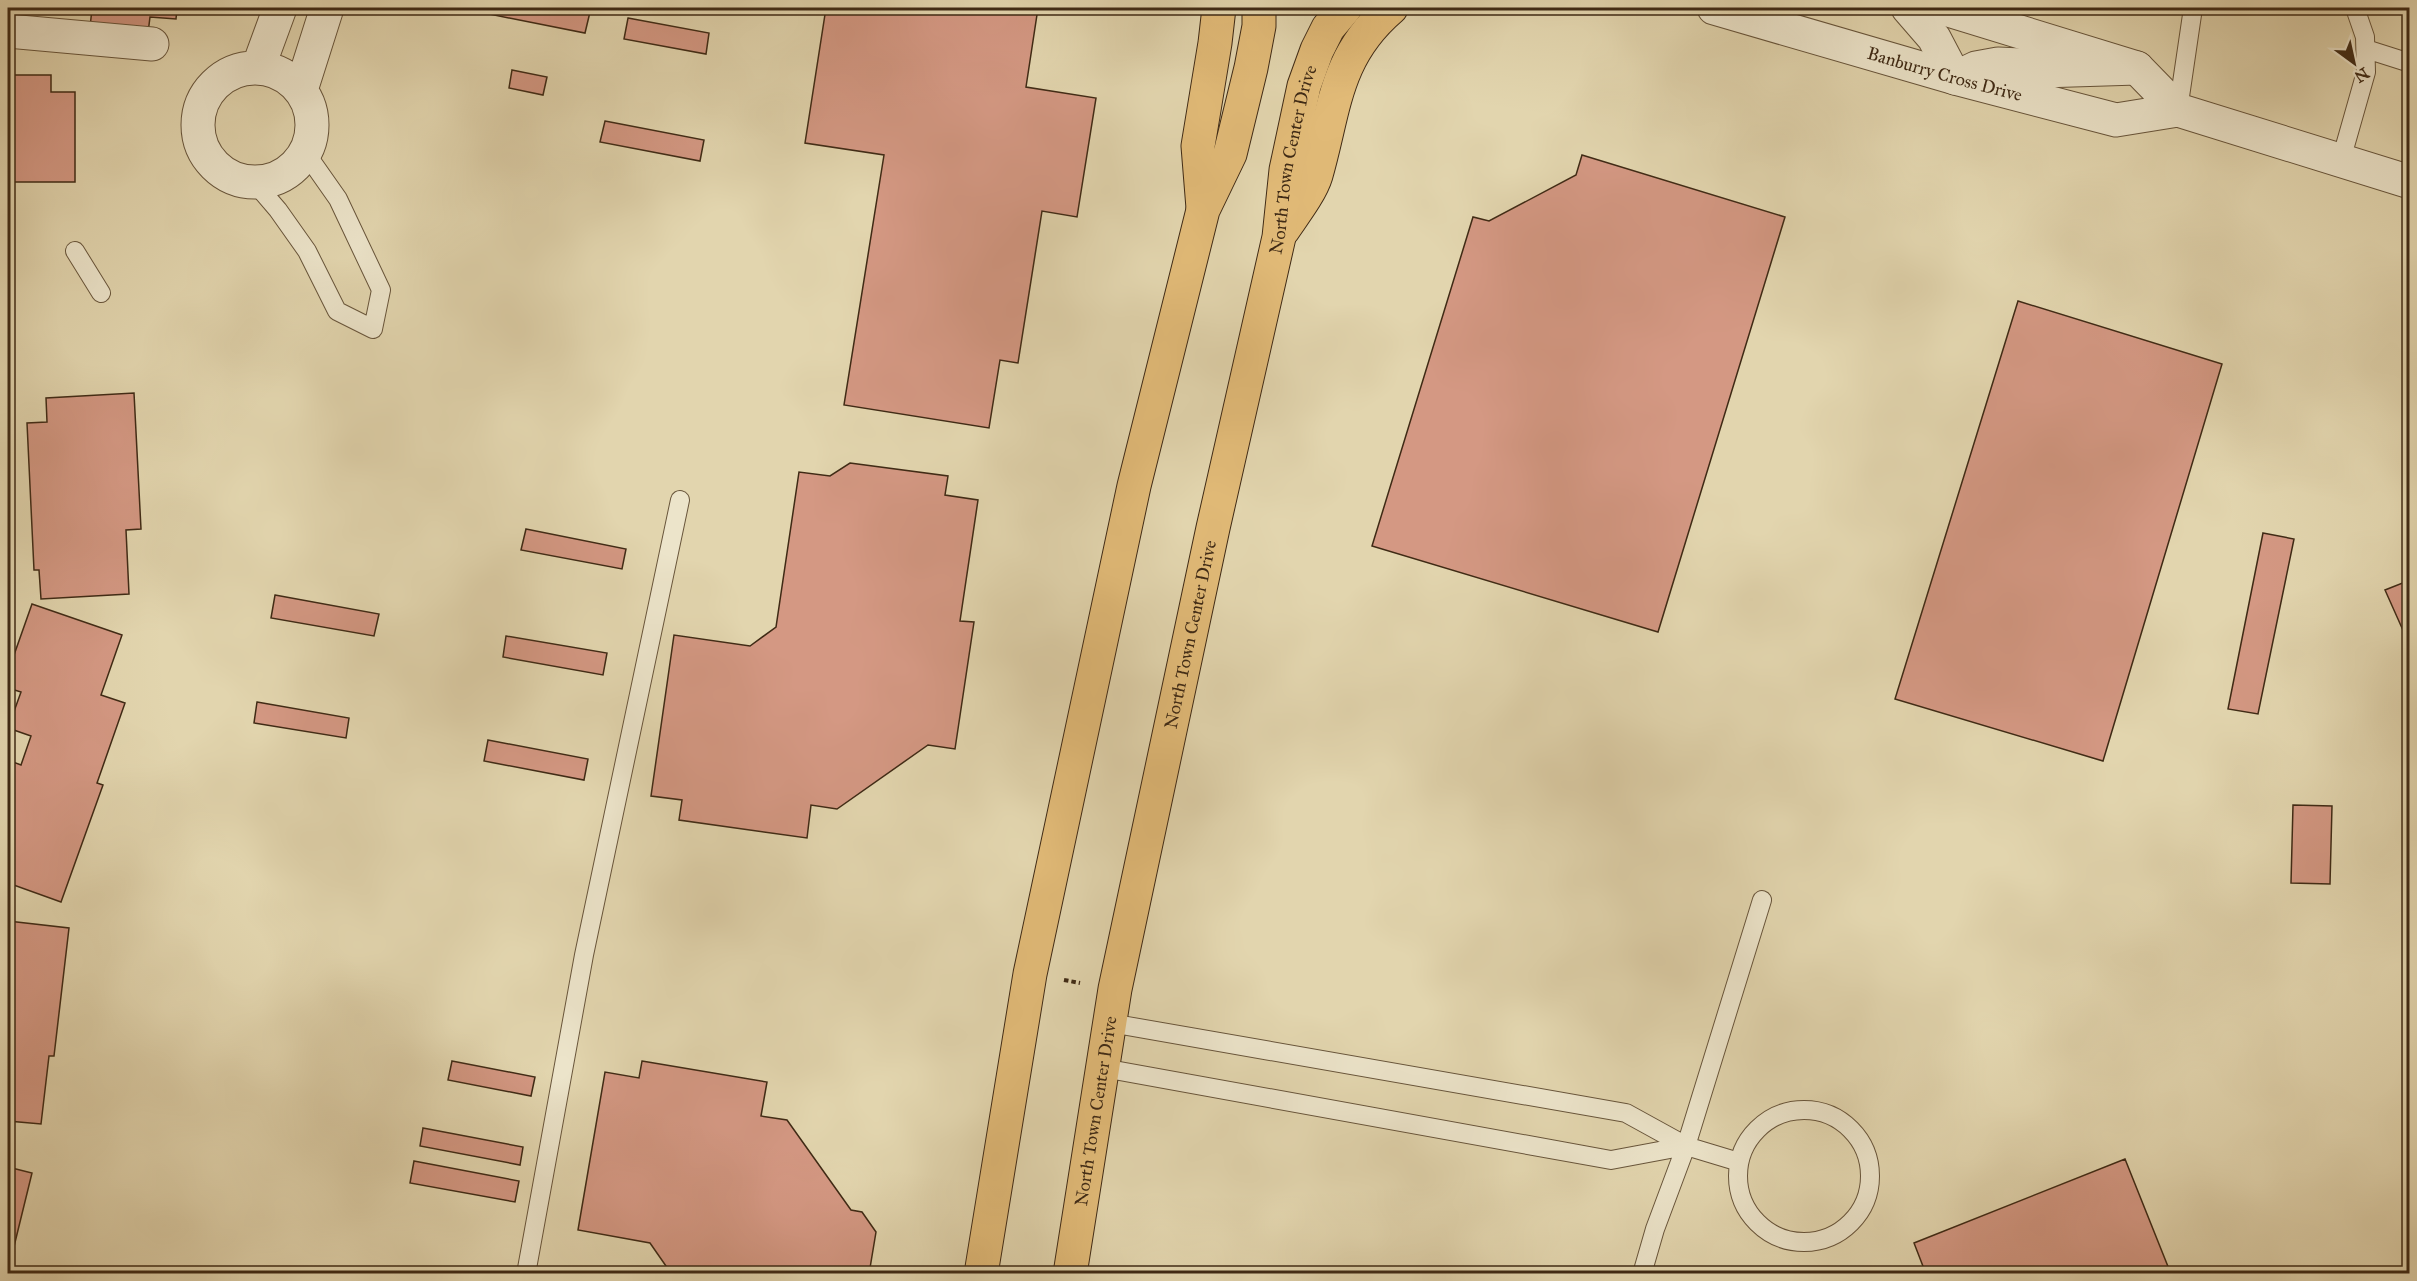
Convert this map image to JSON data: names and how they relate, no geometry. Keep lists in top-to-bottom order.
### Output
{
  "streets": {
    "main road": ["North Town Center Drive"],
    "street": ["Banburry Cross Drive"]
  },
  "north": "bottom right"
}
